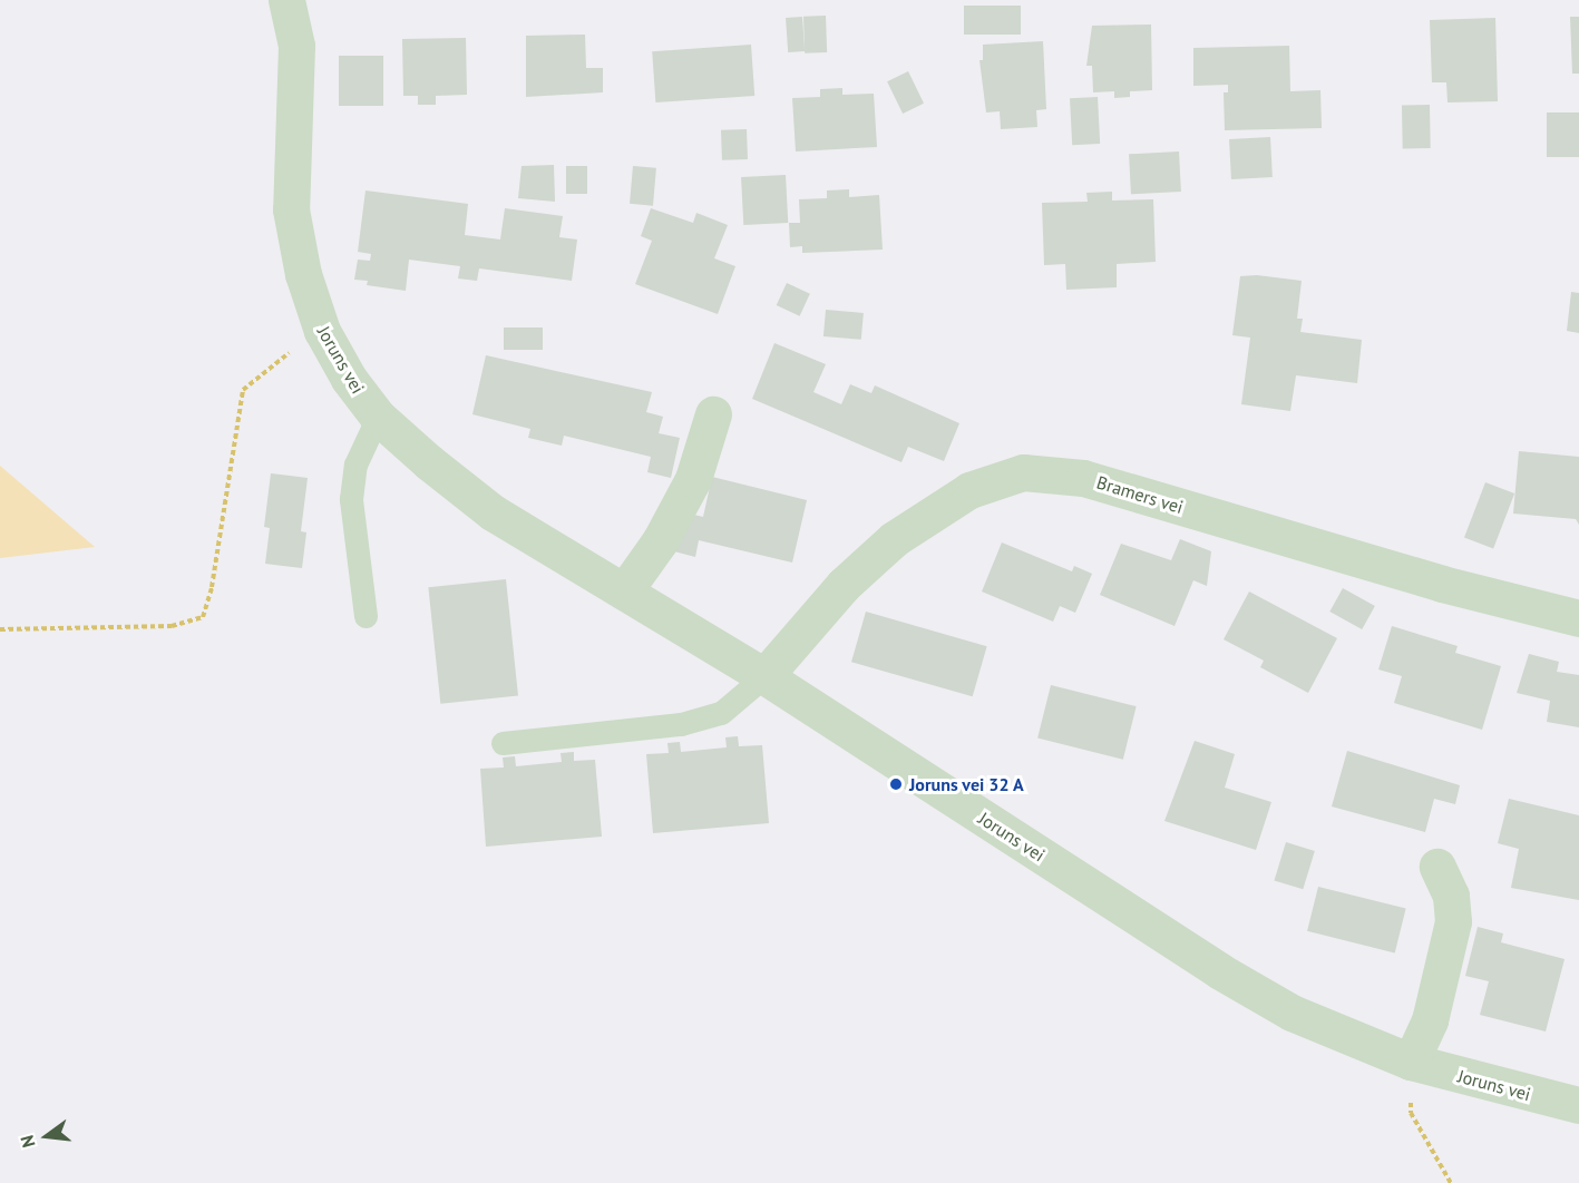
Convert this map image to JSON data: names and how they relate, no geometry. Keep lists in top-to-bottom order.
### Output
{
  "streets": {
    "street": ["Joruns vei", "Bramers vei"]
  },
  "crossings": [
    ["Joruns vei", "Bramers vei"]
  ],
  "places": ["Joruns vei 32 A"],
  "north": "left"
}
